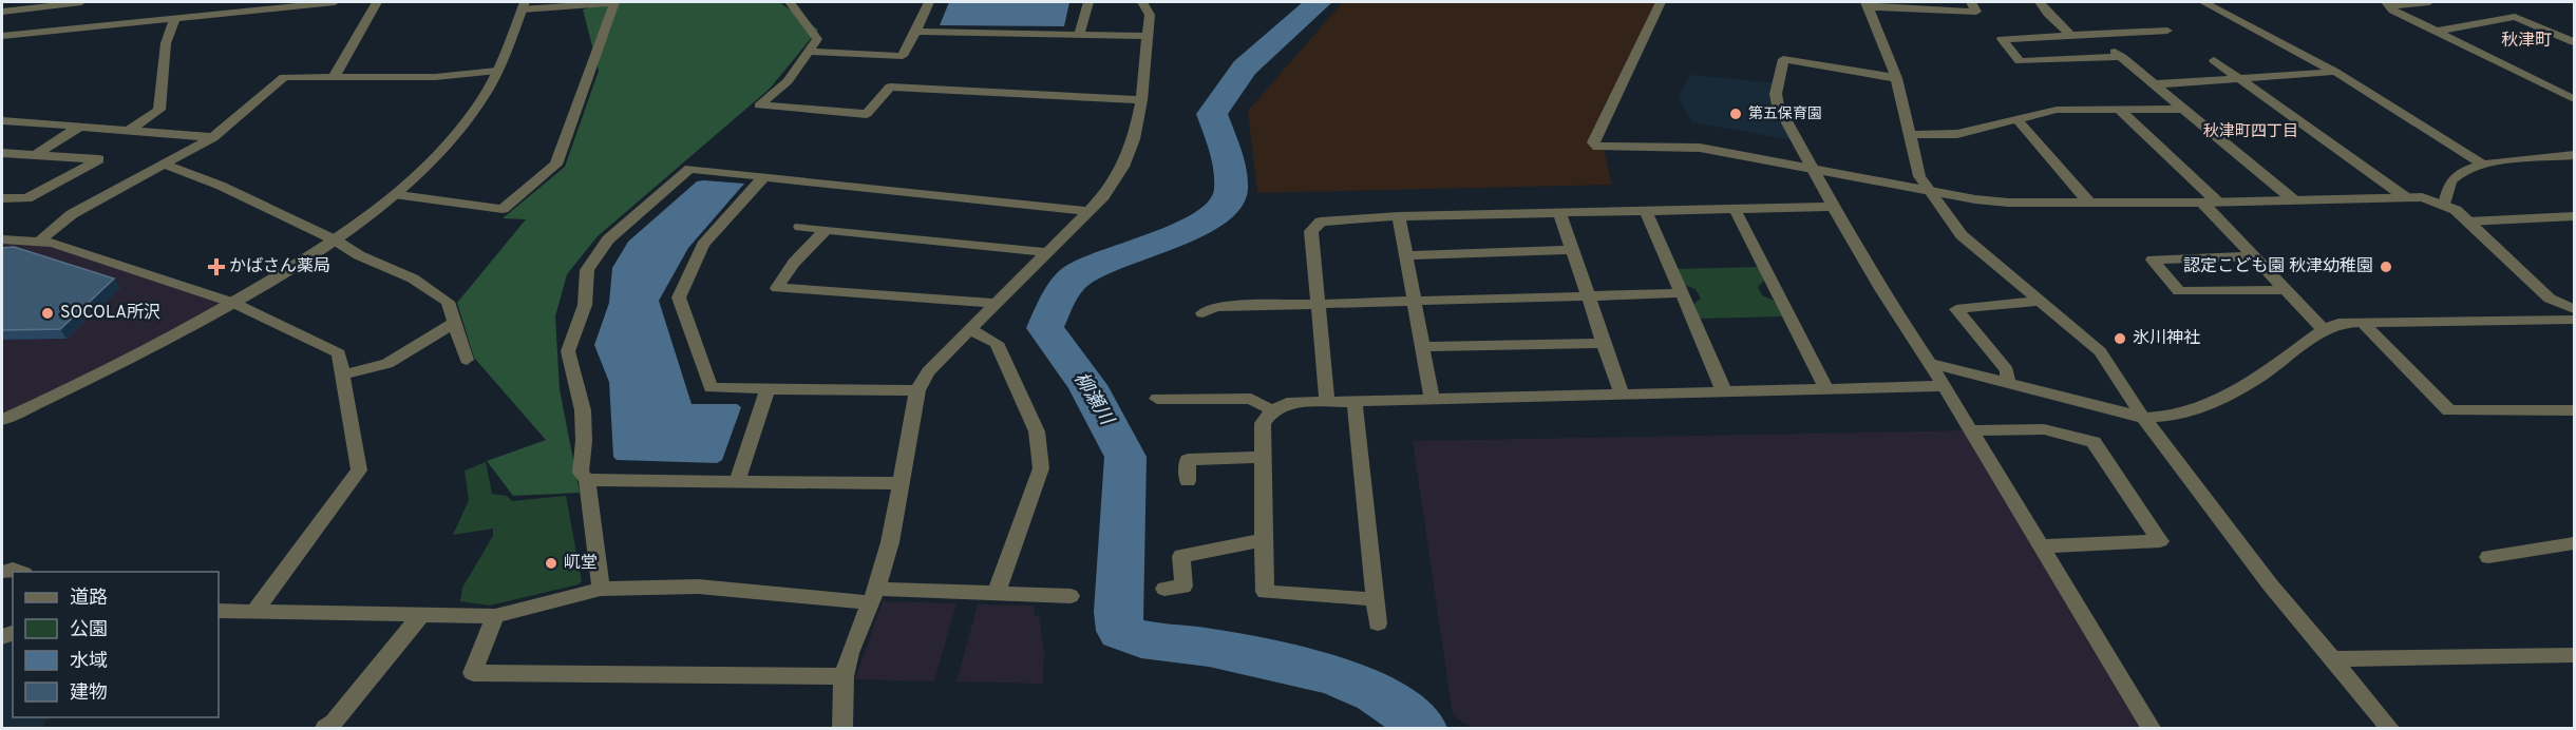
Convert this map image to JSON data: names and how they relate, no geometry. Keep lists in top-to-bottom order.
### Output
{
  "districts": ["秋津町", "秋津町四丁目"],
  "water": ["柳瀬川"],
  "places": {
    "other": [
      "第五保育園",
      "認定こども園 秋津幼稚園",
      "SOCOLA所沢",
      "氷川神社",
      "屼堂"
    ],
    "health": ["かばさん薬局"]
  },
  "legend": [
    "道路",
    "公園",
    "水域",
    "建物"
  ]
}
